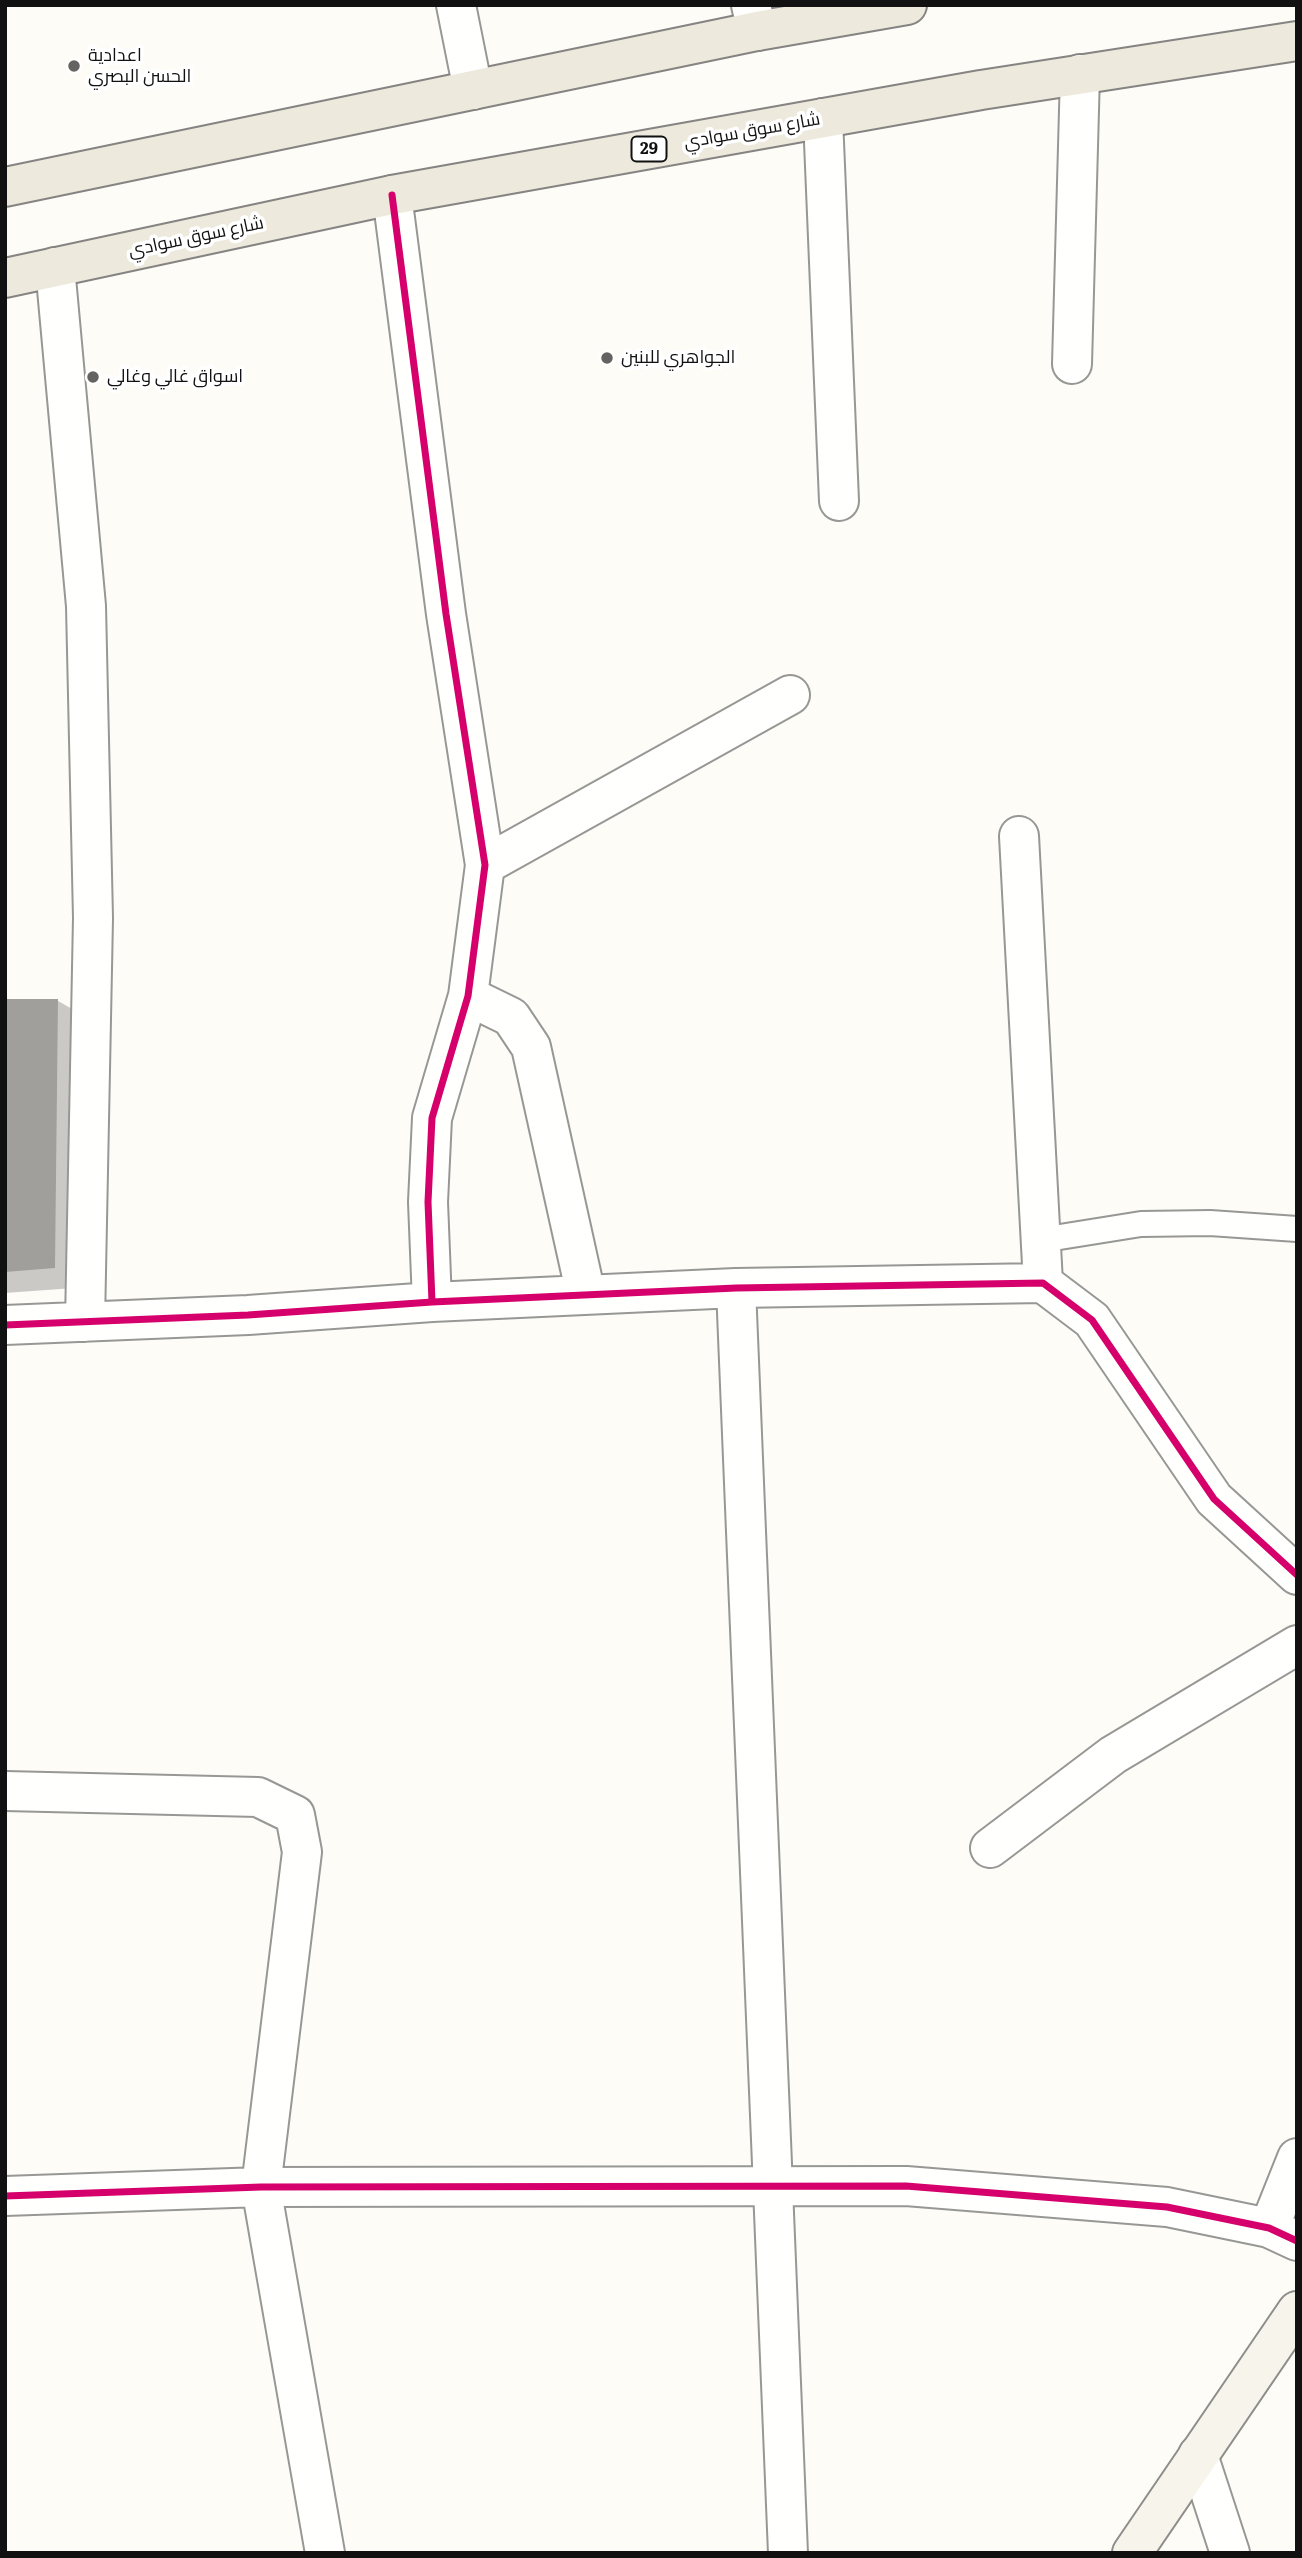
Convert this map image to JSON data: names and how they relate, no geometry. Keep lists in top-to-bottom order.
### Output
{
  "streets": {
    "main road": ["شارع سوق سوادي", "29"]
  },
  "places": ["اعدادية الحسن البصري", "الجواهري للبنين", "اسواق غالي وغالي"]
}
